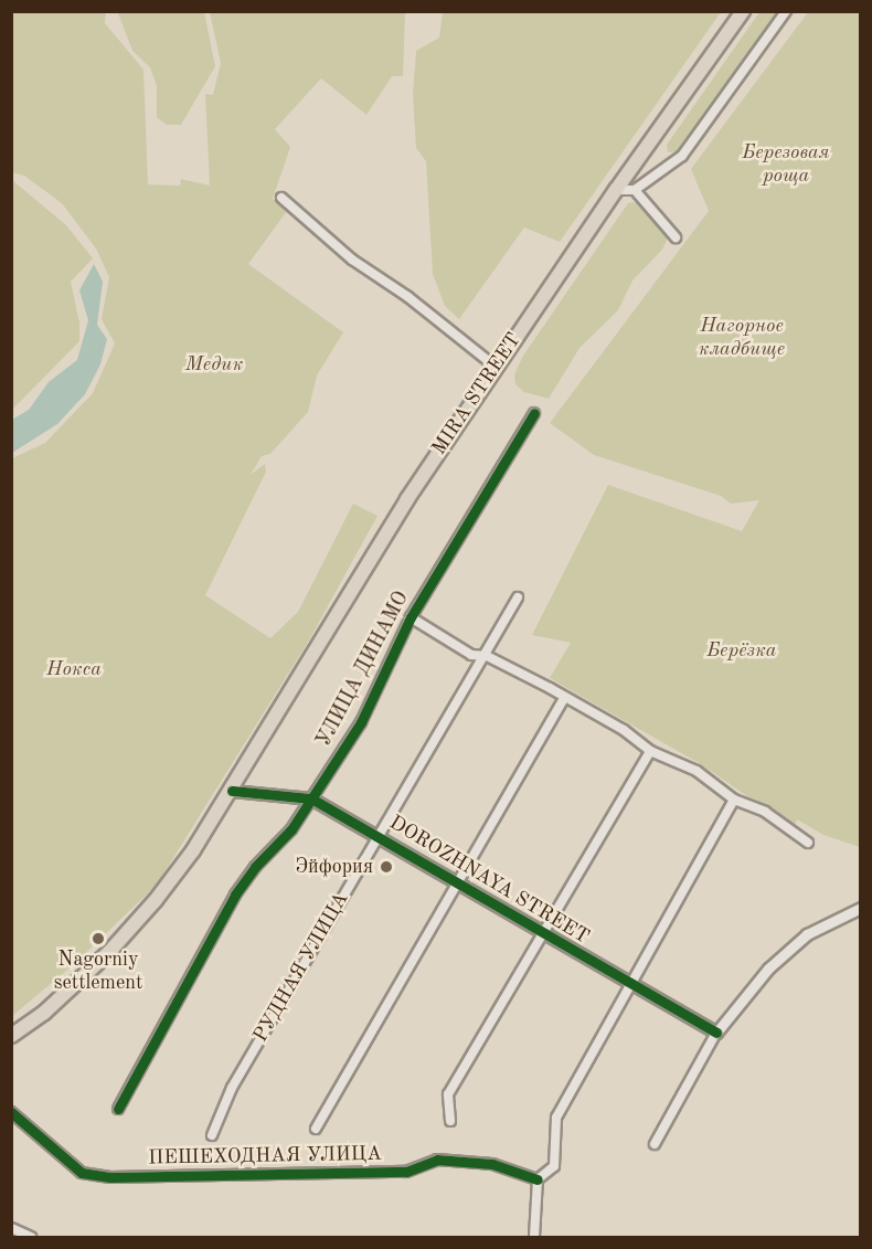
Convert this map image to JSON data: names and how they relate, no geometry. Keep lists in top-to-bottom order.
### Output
{
  "streets": {
    "main road": ["MIRA STREET"],
    "street": [
      "УЛИЦА ДИНАМО",
      "DOROZHNAYA STREET",
      "РУДНАЯ УЛИЦА",
      "ПЕШЕХОДНАЯ УЛИЦА"
    ]
  },
  "crossings": [
    ["MIRA STREET", "DOROZHNAYA STREET"],
    ["УЛИЦА ДИНАМО", "DOROZHNAYA STREET"],
    ["DOROZHNAYA STREET", "РУДНАЯ УЛИЦА"]
  ],
  "parks": [
    "Березовая роща",
    "Нагорное кладбище",
    "Медик",
    "Берёзка",
    "Нокса"
  ],
  "places": ["Эйфория", "Nagorniy settlement"]
}
